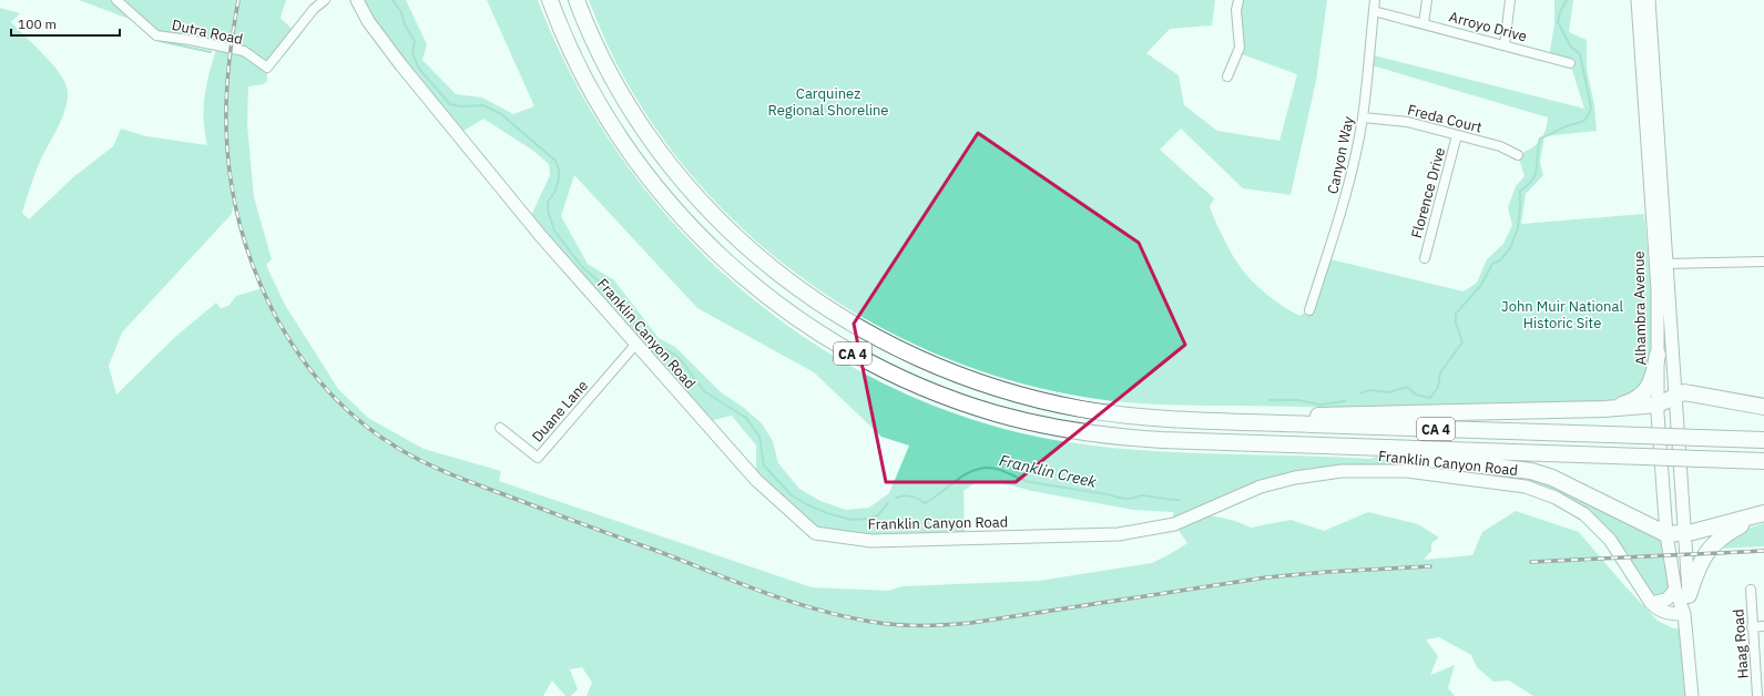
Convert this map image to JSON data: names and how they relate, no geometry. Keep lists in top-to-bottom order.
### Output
{
  "streets": {
    "highway": ["CA 4"],
    "street": [
      "Arroyo Drive",
      "Dutra Road",
      "Freda Court",
      "Canyon Way",
      "Florence Drive",
      "Alhambra Avenue",
      "Franklin Canyon Road",
      "Duane Lane",
      "Haag Road"
    ]
  },
  "crossings": [
    ["Arroyo Drive", "Canyon Way"],
    ["Freda Court", "Canyon Way"],
    ["Freda Court", "Florence Drive"],
    ["Alhambra Avenue", "Franklin Canyon Road"],
    ["Franklin Canyon Road", "Duane Lane"]
  ],
  "water": ["Franklin Creek"],
  "parks": ["Carquinez Regional Shoreline", "John Muir National Historic Site"],
  "scale_bar": "100 m"
}
